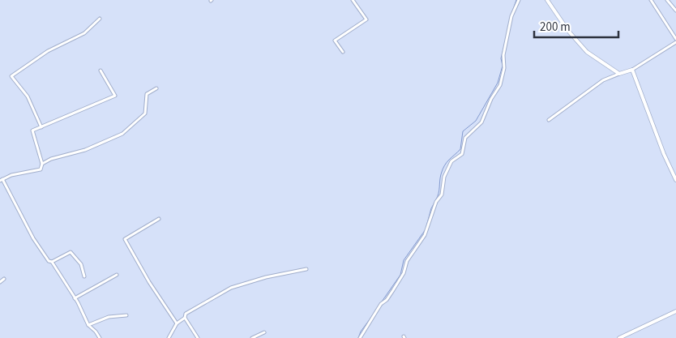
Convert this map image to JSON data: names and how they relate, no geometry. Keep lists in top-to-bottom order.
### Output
{
  "scale_bar": "200 m"
}
